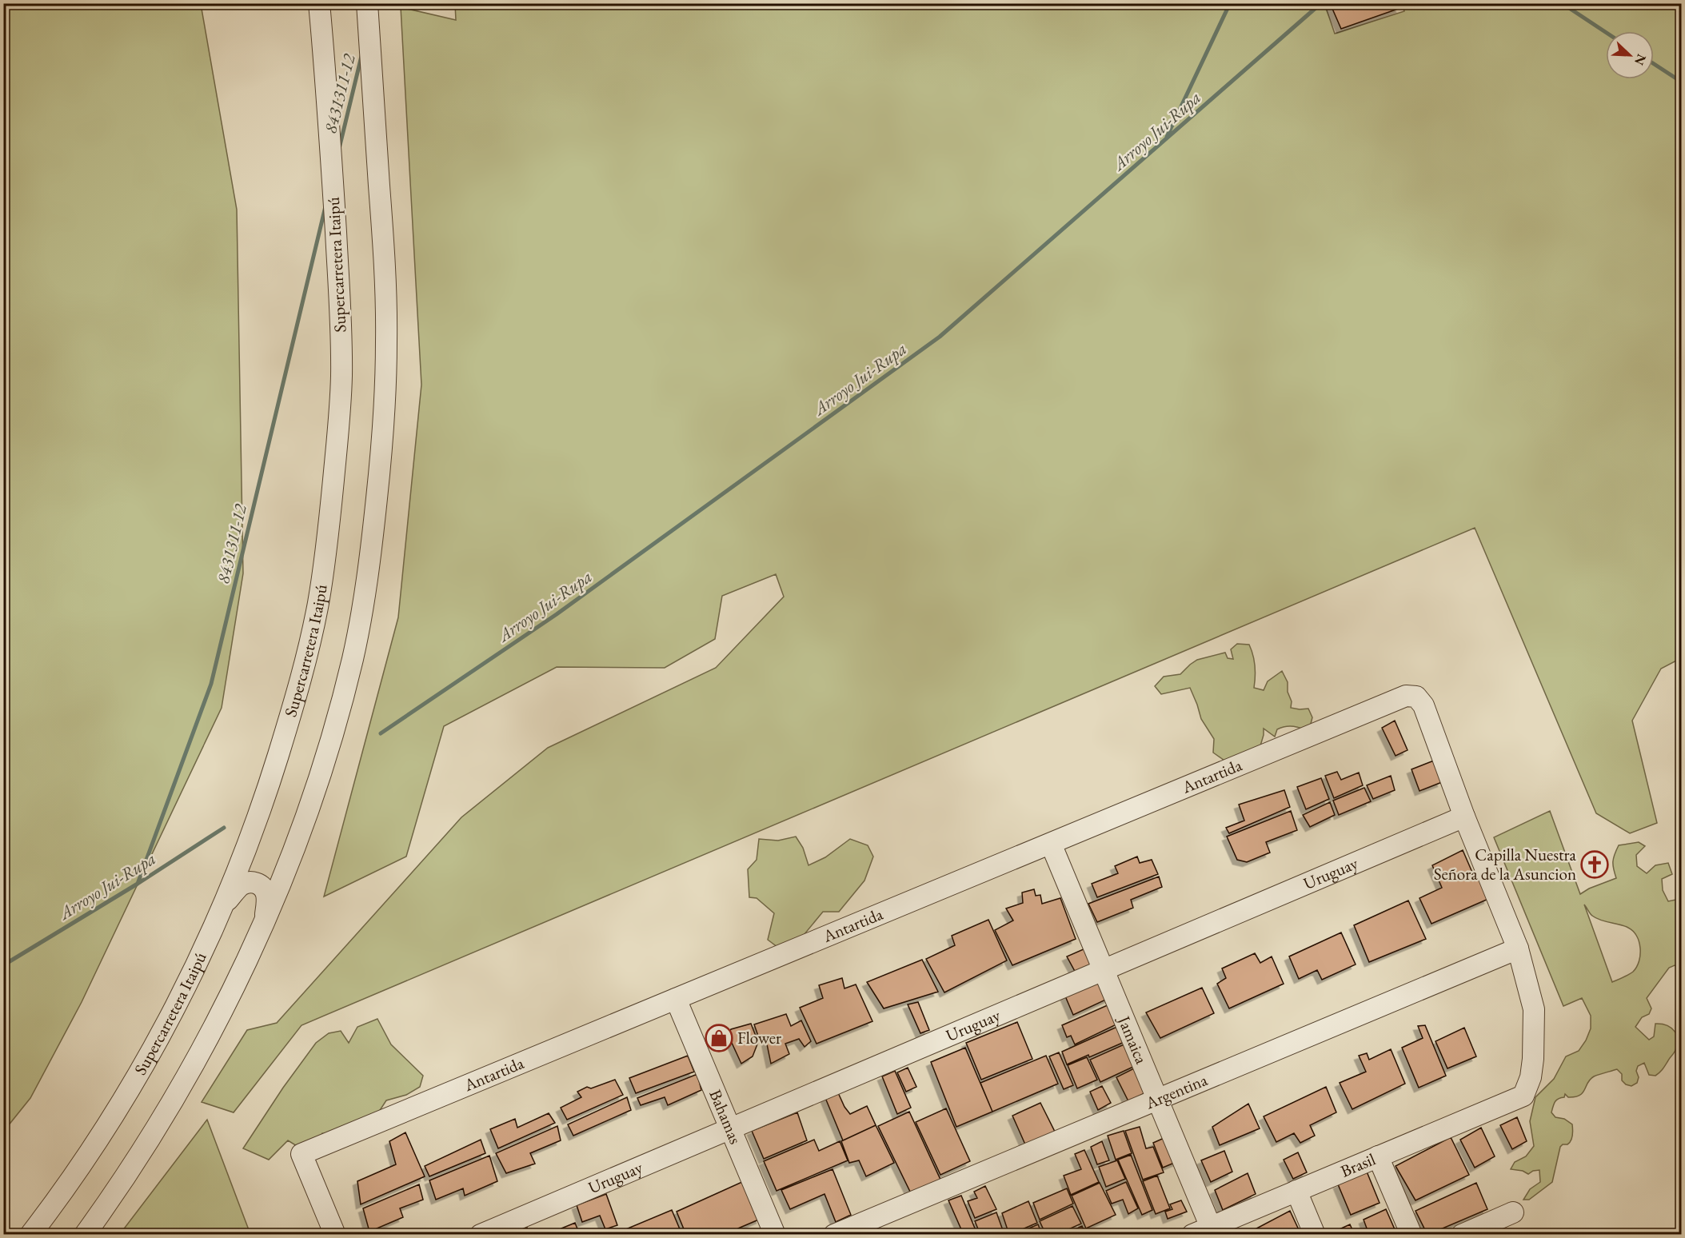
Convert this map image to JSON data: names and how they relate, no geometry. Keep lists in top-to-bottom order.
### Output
{
  "streets": {
    "street": [
      "Supercarretera Itaipú",
      "Antartida",
      "Uruguay",
      "Jamaica",
      "Argentina",
      "Bahamas",
      "Brasil"
    ]
  },
  "crossings": [
    ["Antartida", "Uruguay"],
    ["Antartida", "Jamaica"],
    ["Antartida", "Bahamas"],
    ["Uruguay", "Jamaica"],
    ["Uruguay", "Bahamas"],
    ["Jamaica", "Argentina"],
    ["Jamaica", "Brasil"],
    ["Argentina", "Brasil"]
  ],
  "water": ["8431311-12", "Arroyo Jui-Rupa"],
  "places": {
    "church": ["Capilla Nuestra Señora de la Asuncion"],
    "shop": ["Flower"]
  },
  "north": "bottom right"
}
